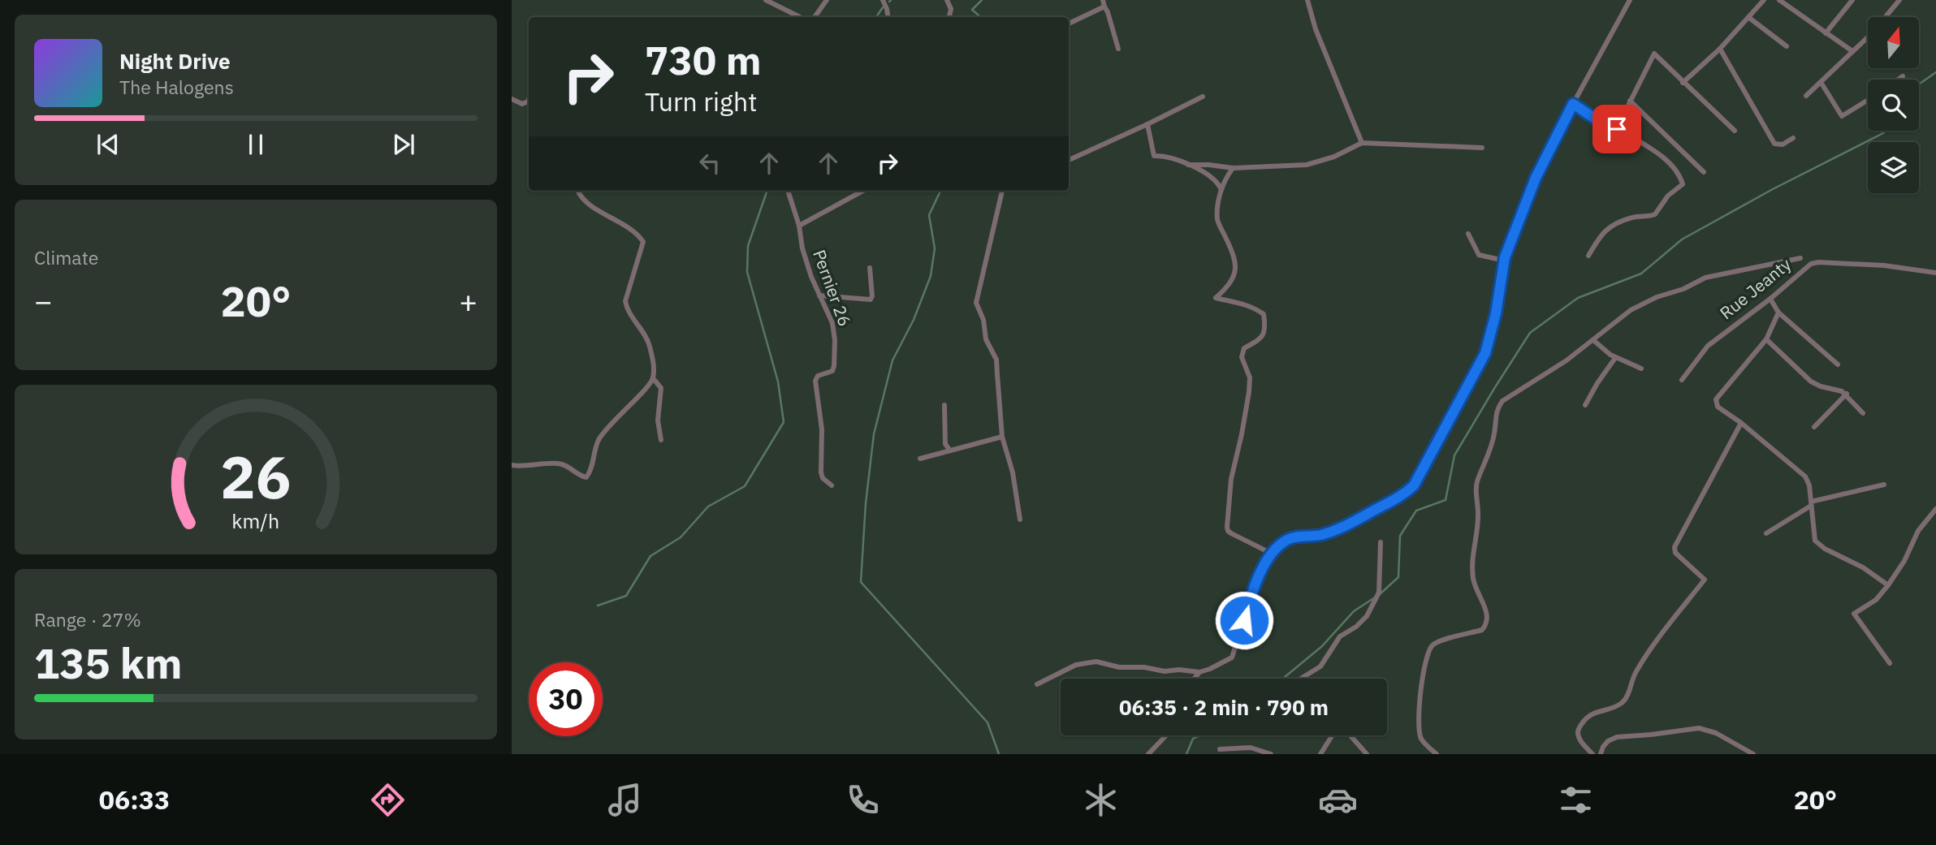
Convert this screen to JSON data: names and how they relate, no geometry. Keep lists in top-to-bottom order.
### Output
{
  "streets": {
    "street": ["Pernier 26", "Rue Jeanty"]
  },
  "north": "top",
  "page": {
    "turn": ["730 m", "Turn right"],
    "song": ["Night Drive", "The Halogens"],
    "tile": [
      "Climate",
      ["Range · 27%", "135 km"]
    ],
    "heat": ["−", "20°", "+"],
    "limit": "30",
    "trip": "06:35 · 2 min · 790 m",
    "tabs": ["06:33", "20°"],
    "gauge": ["26", "km/h"]
  }
}
